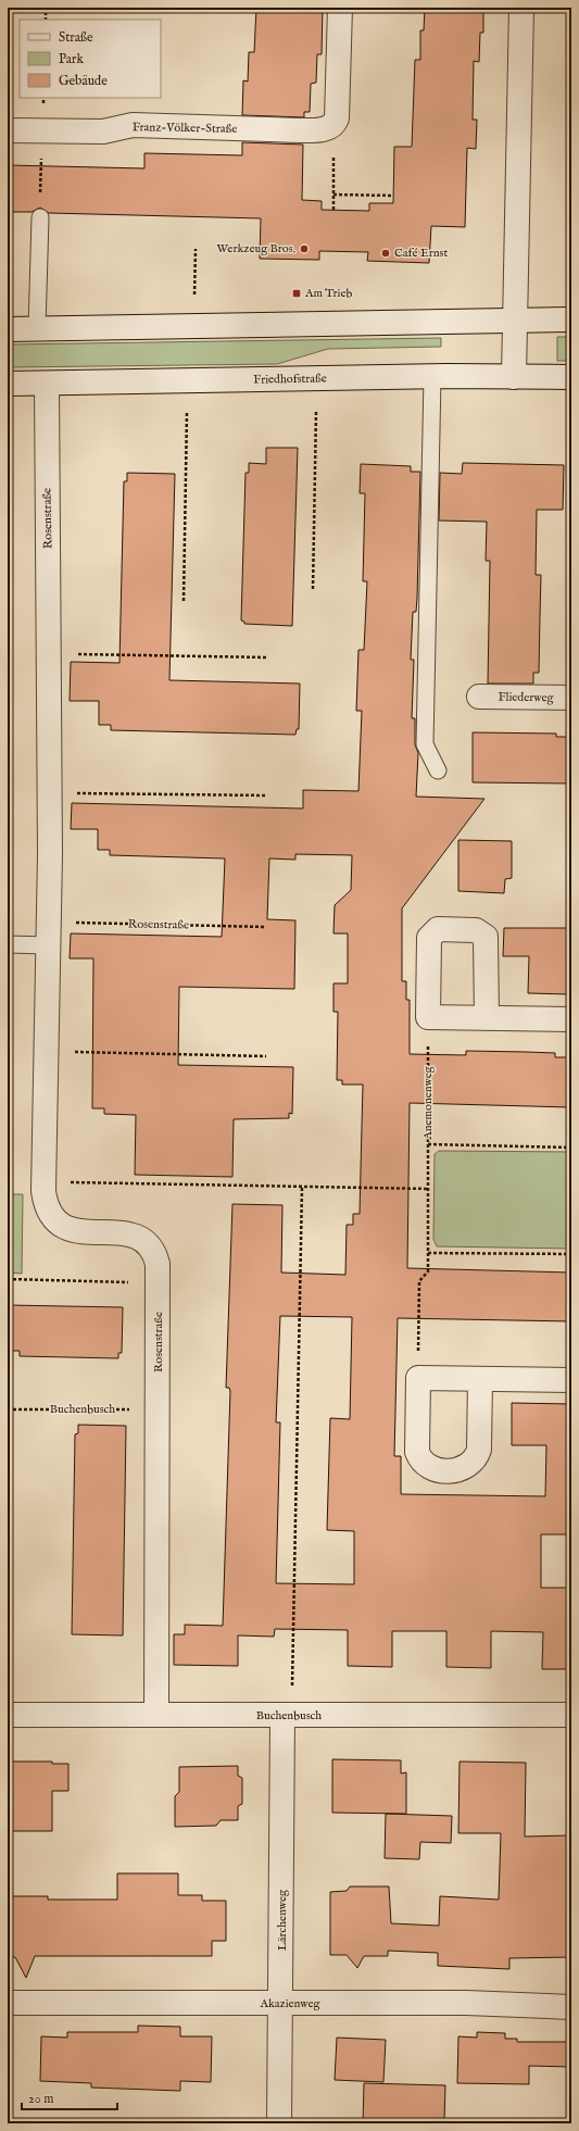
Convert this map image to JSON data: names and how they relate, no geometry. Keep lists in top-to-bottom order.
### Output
{
  "streets": {
    "street": [
      "Franz-Völker-Straße",
      "Friedhofstraße",
      "Rosenstraße",
      "Fliederweg",
      "Buchenbusch",
      "Lärchenweg",
      "Akazienweg"
    ],
    "path": ["Anemonenweg"]
  },
  "crossings": [
    ["Friedhofstraße", "Rosenstraße"],
    ["Rosenstraße", "Buchenbusch"],
    ["Buchenbusch", "Lärchenweg"],
    ["Lärchenweg", "Akazienweg"]
  ],
  "places": {
    "other": ["Werkzeug Bros.", "Café Ernst"],
    "transit": ["Am Trieb"]
  },
  "legend": ["Straße", "Park", "Gebäude"],
  "scale_bar": "20 m"
}
